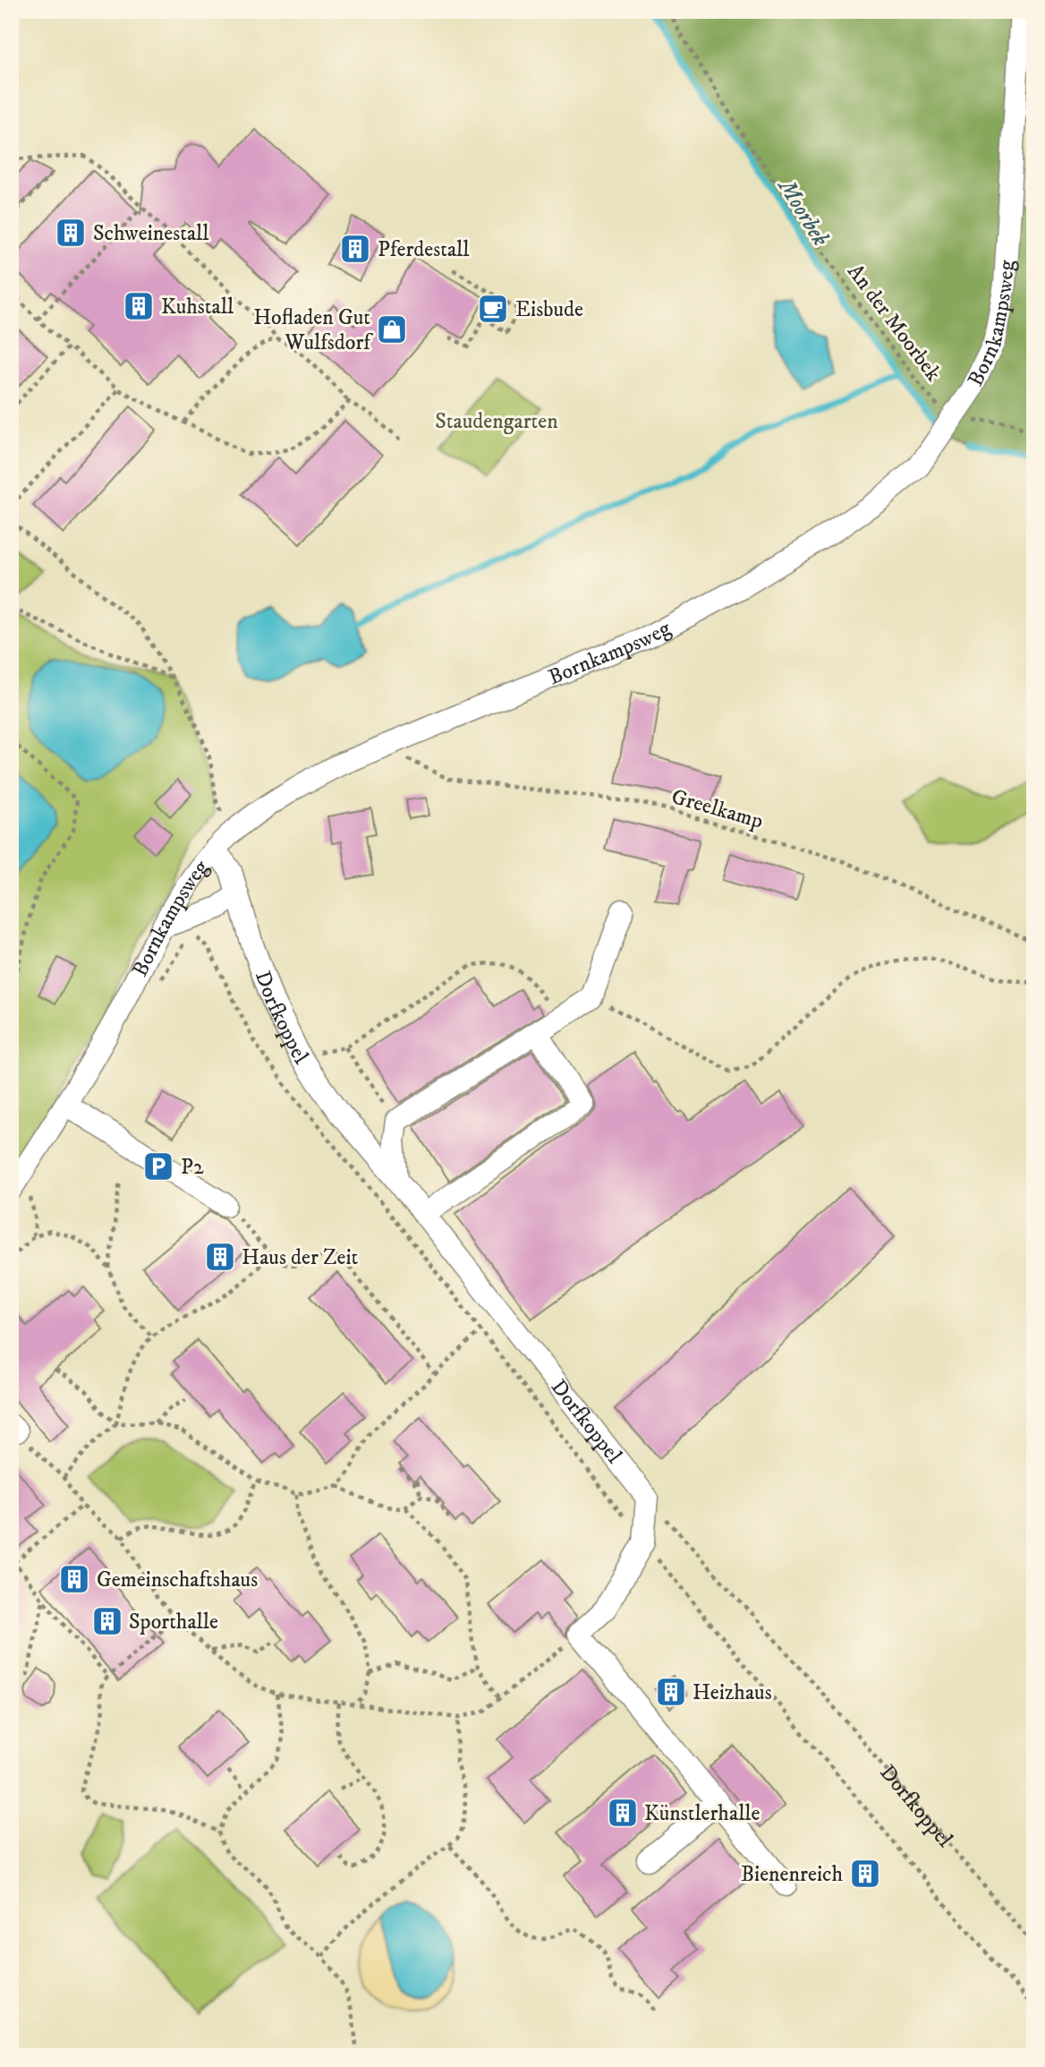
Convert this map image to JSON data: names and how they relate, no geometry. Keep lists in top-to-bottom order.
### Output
{
  "streets": {
    "street": ["Bornkampsweg", "Dorfkoppel"],
    "path": ["An der Moorbek", "Greelkamp"]
  },
  "crossings": [
    ["Bornkampsweg", "An der Moorbek"],
    ["Bornkampsweg", "Greelkamp"],
    ["Bornkampsweg", "Dorfkoppel"]
  ],
  "water": ["Moorbek"],
  "parks": ["Staudengarten"],
  "places": {
    "building": [
      "Schweinestall",
      "Pferdestall",
      "Kuhstall",
      "Haus der Zeit",
      "Gemeinschaftshaus",
      "Sporthalle",
      "Heizhaus",
      "Künstlerhalle",
      "Bienenreich"
    ],
    "cafe": ["Eisbude"],
    "shop": ["Hofladen Gut Wulfsdorf"],
    "parking": ["P2"]
  }
}
